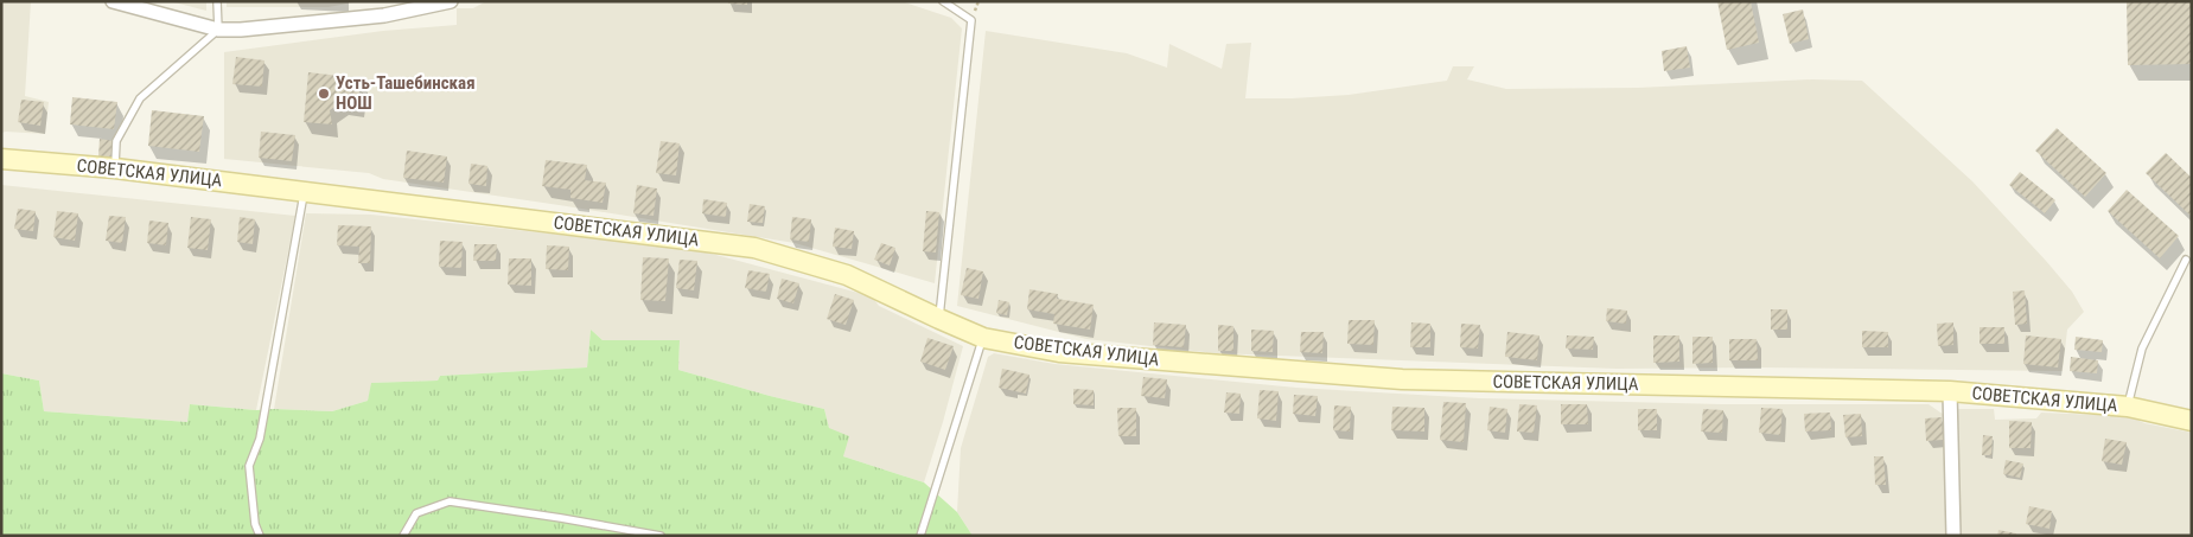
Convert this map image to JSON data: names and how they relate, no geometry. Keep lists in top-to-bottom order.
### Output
{
  "streets": {
    "street": ["СОВЕТСКАЯ УЛИЦА"]
  },
  "places": ["Усть-Ташебинская НОШ"]
}
